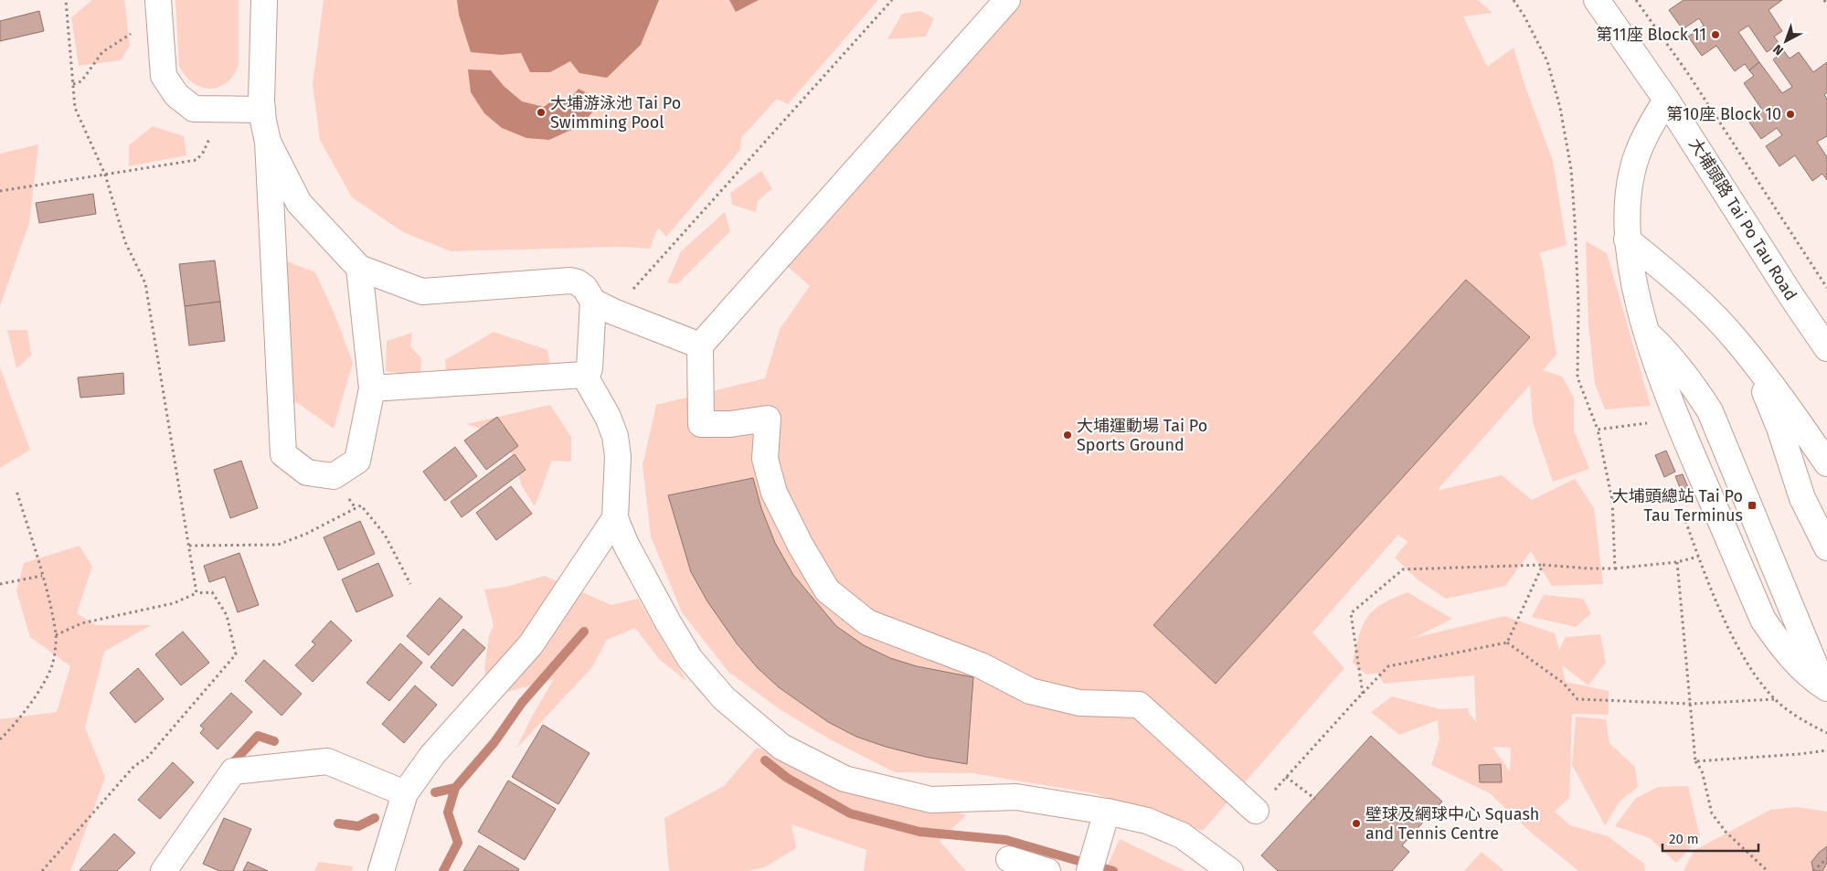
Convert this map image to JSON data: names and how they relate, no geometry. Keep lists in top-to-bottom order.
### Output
{
  "streets": {
    "street": ["大埔頭路 Tai Po Tau Road"]
  },
  "places": {
    "other": [
      "第11座 Block 11",
      "大埔游泳池 Tai Po Swimming Pool",
      "第10座 Block 10",
      "大埔運動場 Tai Po Sports Ground",
      "壁球及網球中心 Squash and Tennis Centre"
    ],
    "transit": ["大埔頭總站 Tai Po Tau Terminus"]
  },
  "scale_bar": "20 m",
  "north": "bottom left"
}
